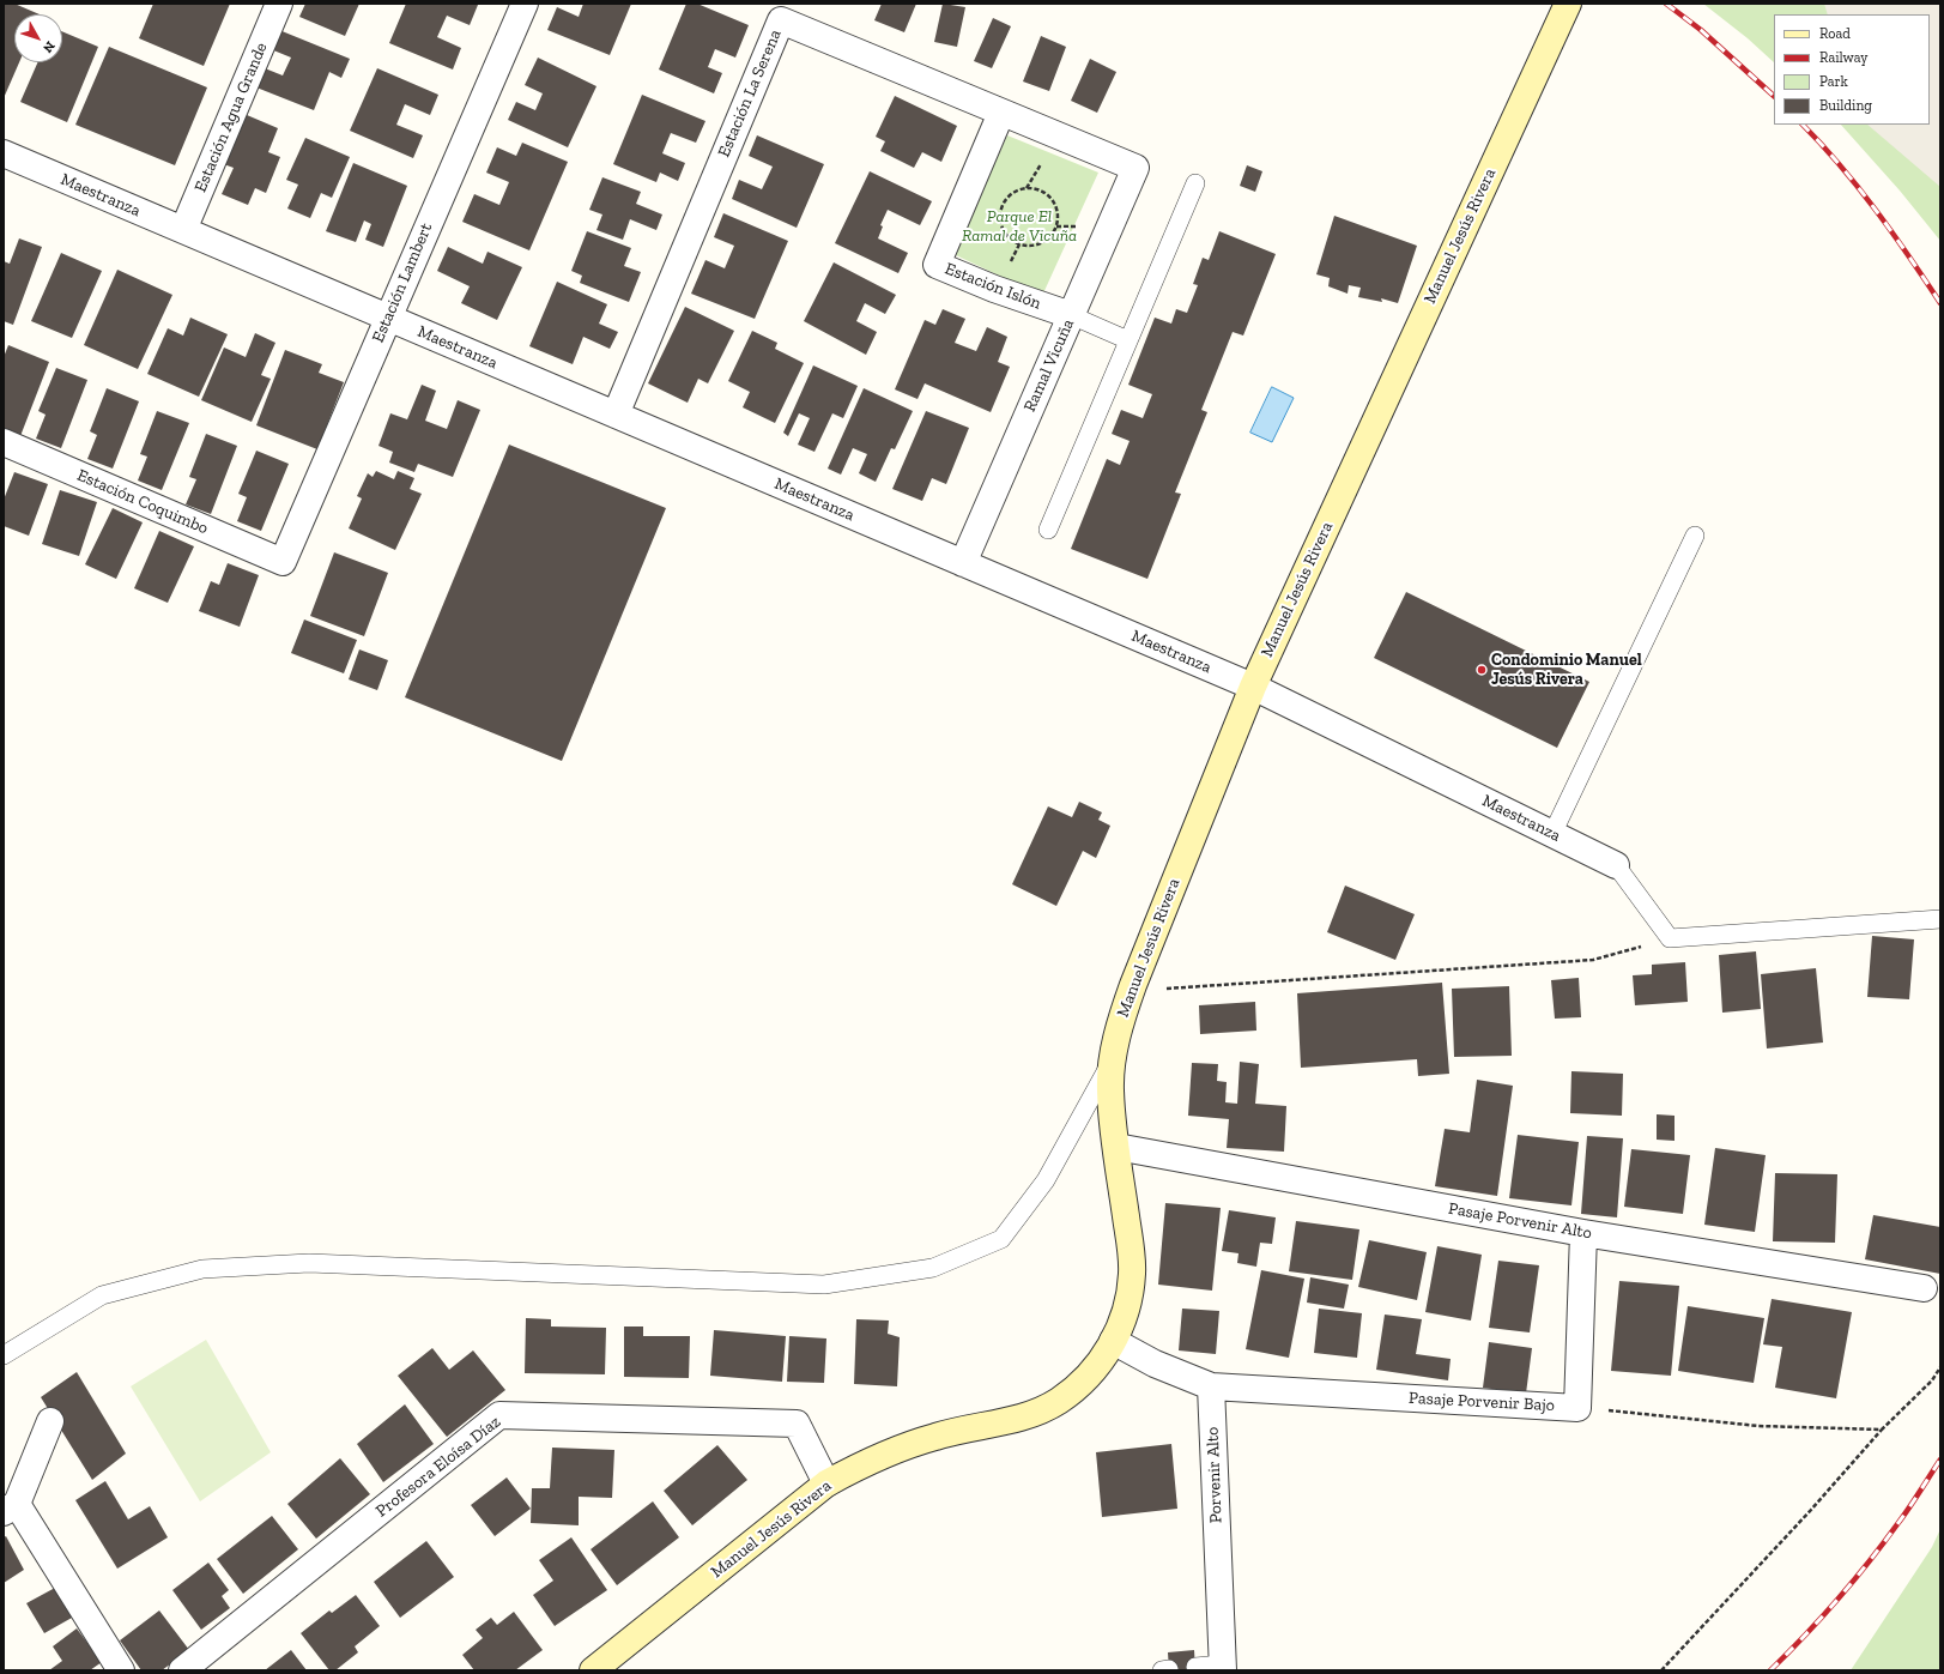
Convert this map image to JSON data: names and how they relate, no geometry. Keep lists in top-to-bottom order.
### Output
{
  "streets": {
    "main road": ["Manuel Jesús Rivera"],
    "street": [
      "Estación La Serena",
      "Estación Agua Grande",
      "Maestranza",
      "Estación Lambert",
      "Estación Islón",
      "Ramal Vicuña",
      "Estación Coquimbo",
      "Pasaje Porvenir Alto",
      "Pasaje Porvenir Bajo",
      "Profesora Eloísa Díaz",
      "Porvenir Alto"
    ]
  },
  "crossings": [
    ["Estación La Serena", "Maestranza"],
    ["Estación La Serena", "Estación Islón"],
    ["Estación La Serena", "Ramal Vicuña"],
    ["Estación Agua Grande", "Maestranza"],
    ["Maestranza", "Manuel Jesús Rivera"],
    ["Maestranza", "Estación Lambert"],
    ["Maestranza", "Ramal Vicuña"],
    ["Manuel Jesús Rivera", "Pasaje Porvenir Alto"],
    ["Manuel Jesús Rivera", "Profesora Eloísa Díaz"],
    ["Estación Lambert", "Estación Coquimbo"],
    ["Estación Islón", "Ramal Vicuña"],
    ["Pasaje Porvenir Alto", "Pasaje Porvenir Bajo"],
    ["Pasaje Porvenir Bajo", "Porvenir Alto"]
  ],
  "parks": ["Parque El Ramal de Vicuña"],
  "places": ["Condominio Manuel Jesús Rivera"],
  "legend": [
    "Road",
    "Railway",
    "Park",
    "Building"
  ],
  "north": "bottom right"
}
